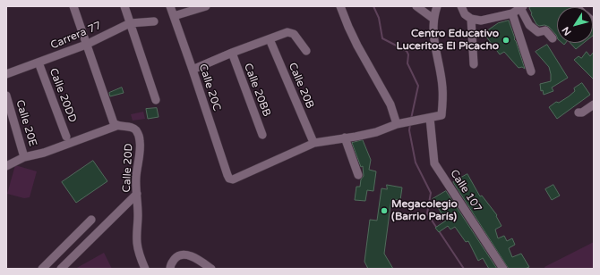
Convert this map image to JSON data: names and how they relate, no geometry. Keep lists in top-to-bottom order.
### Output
{
  "streets": {
    "street": [
      "Carrera 77",
      "Calle 20B",
      "Calle 20C",
      "Calle 20BB",
      "Calle 20DD",
      "Calle 20E",
      "Calle 20D",
      "Calle 107"
    ]
  },
  "crossings": [
    ["Carrera 77", "Calle 20DD"]
  ],
  "places": ["Centro Educativo Luceritos El Picacho", "Megacolegio (Barrio París)"],
  "north": "bottom left"
}
